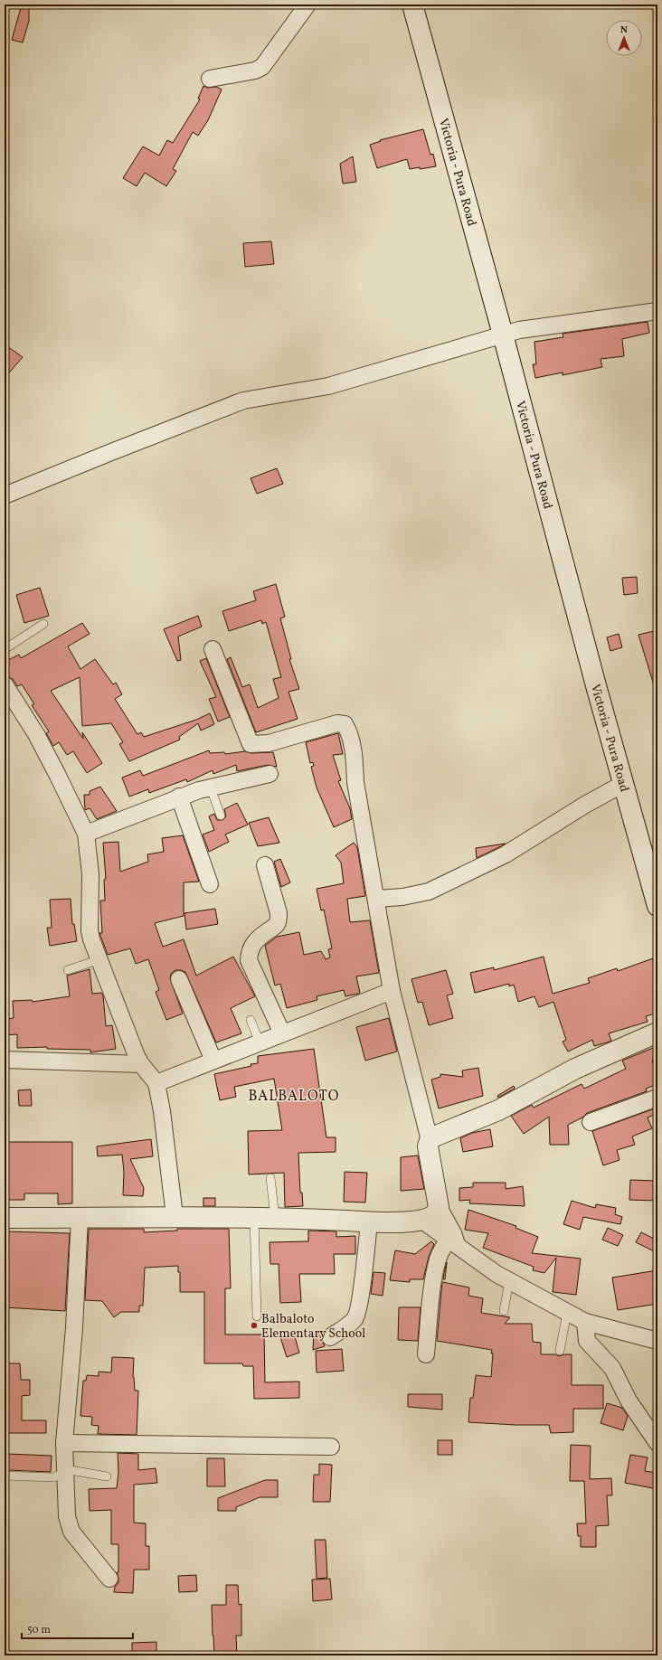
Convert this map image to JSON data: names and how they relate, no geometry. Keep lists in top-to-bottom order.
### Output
{
  "streets": {
    "main road": ["Victoria - Pura Road"]
  },
  "districts": ["BALBALOTO"],
  "places": ["Balbaloto Elementary School"],
  "scale_bar": "50 m",
  "north": "top"
}
